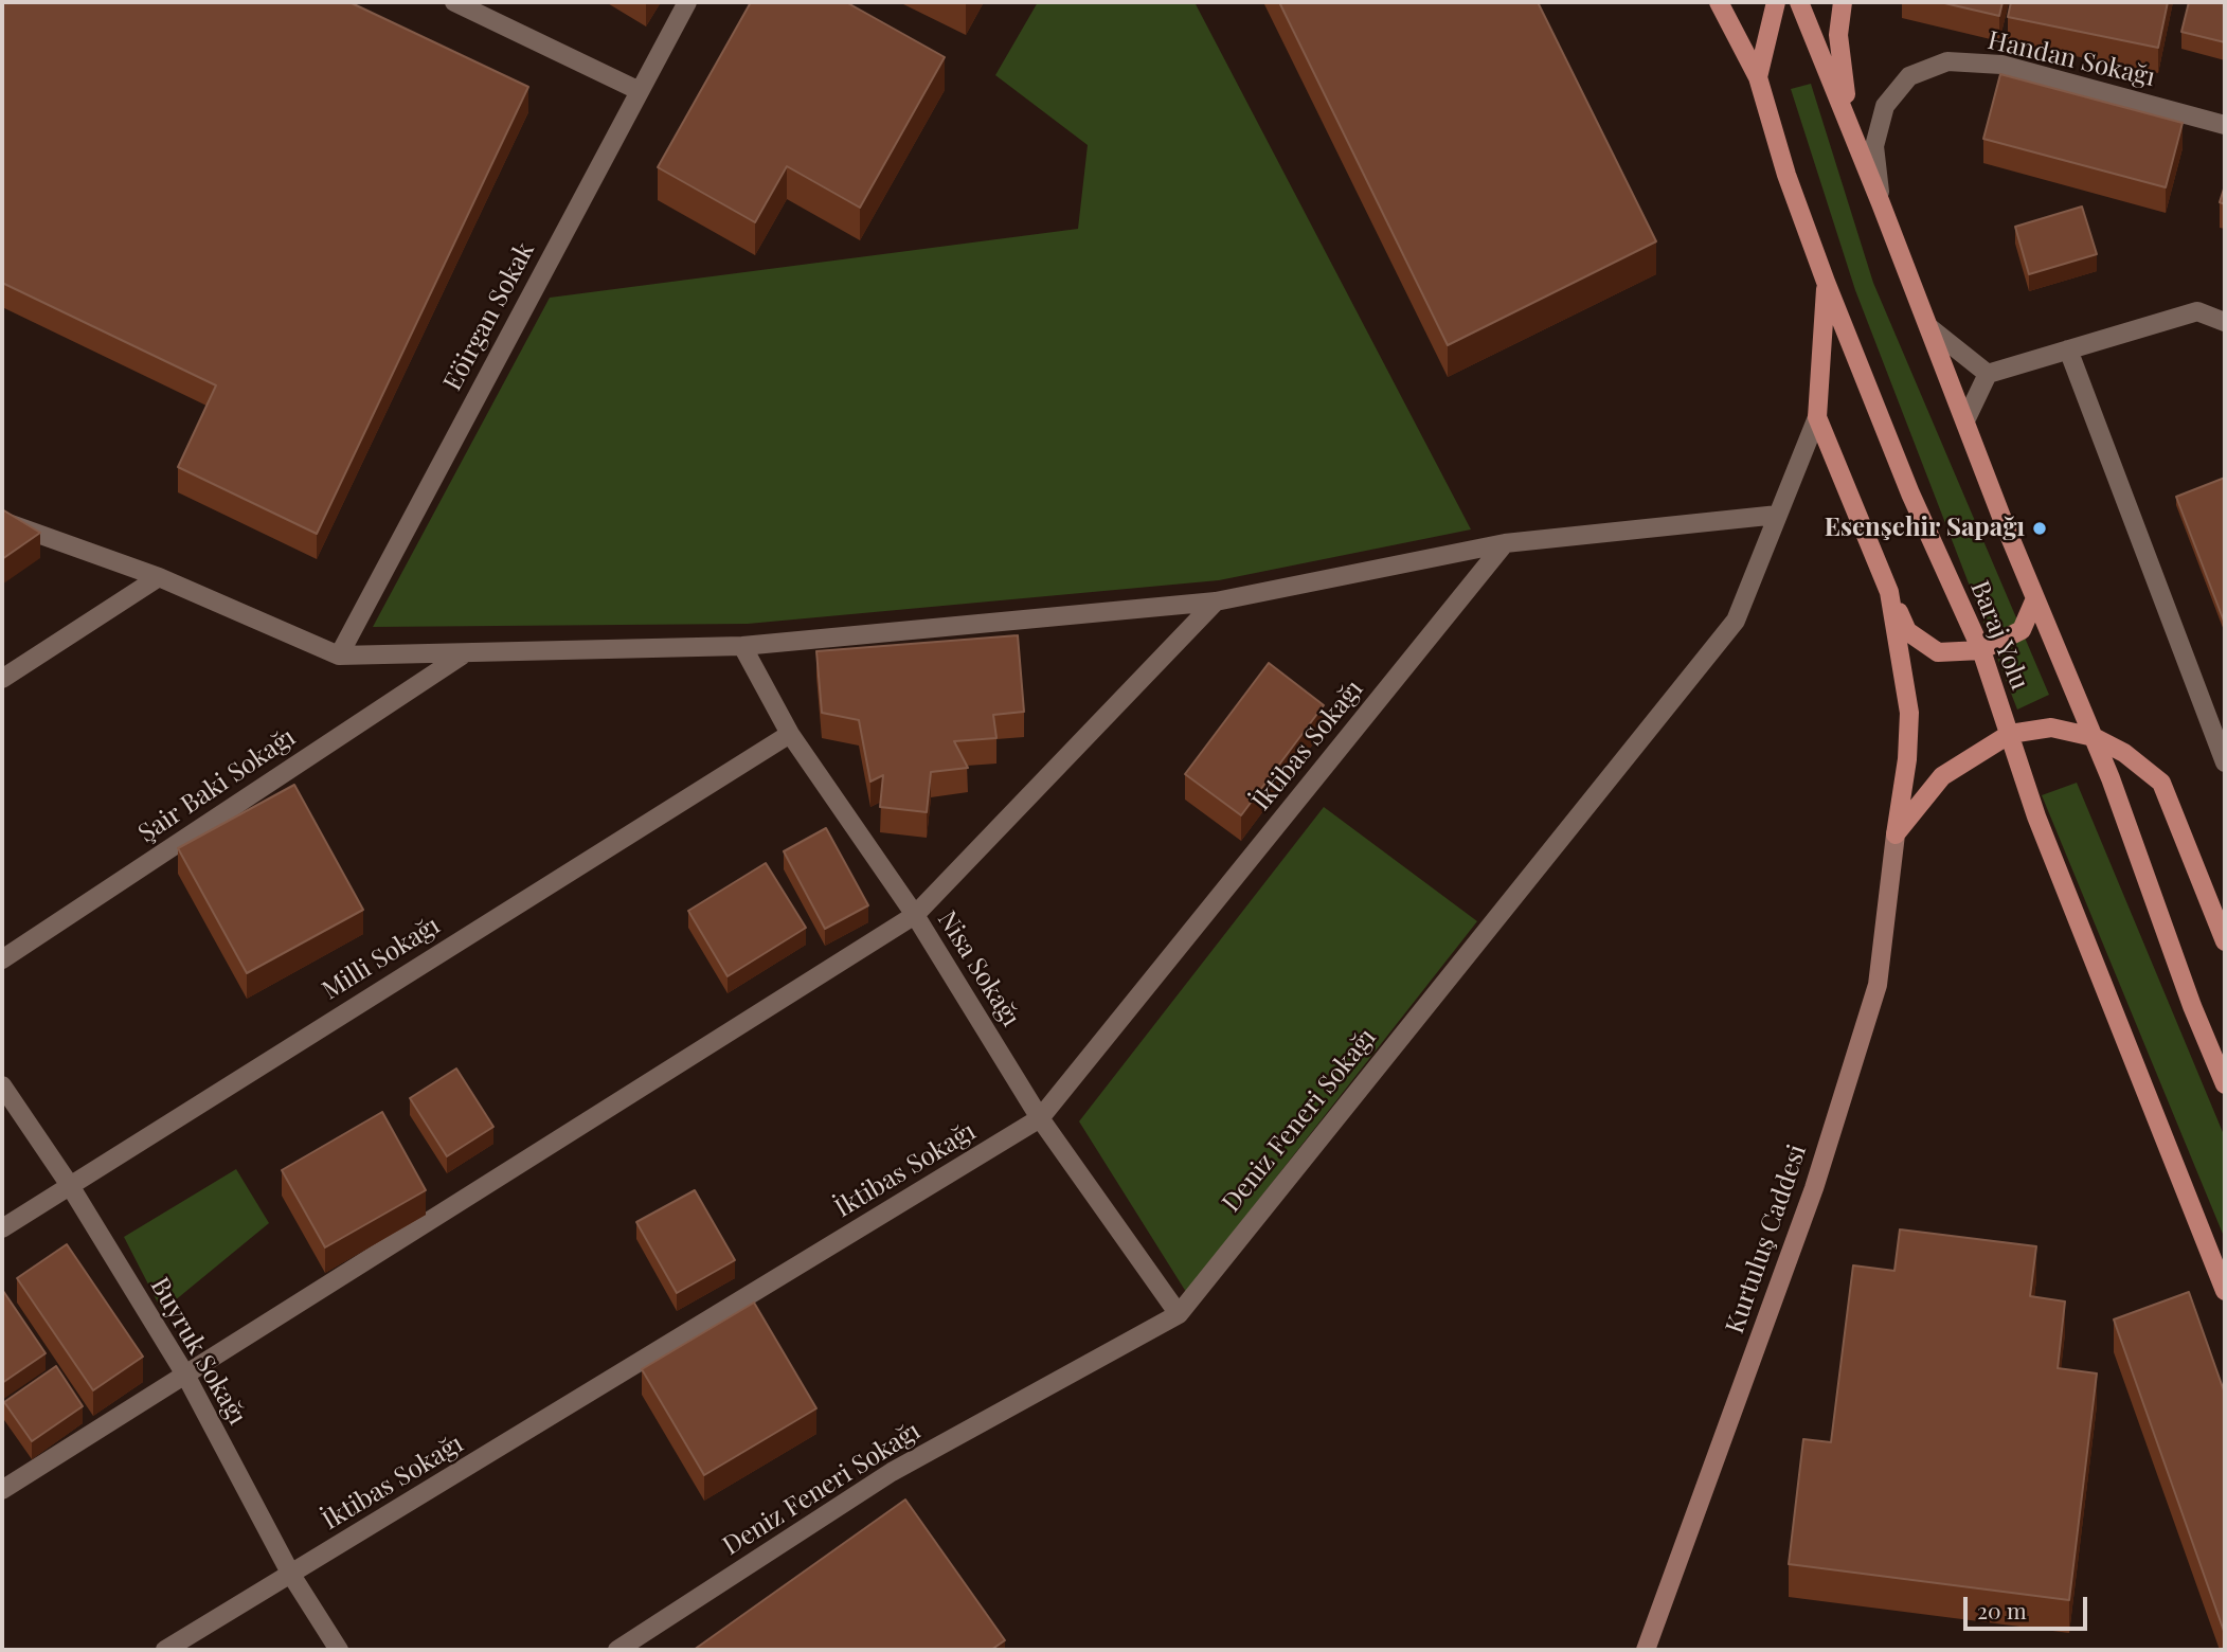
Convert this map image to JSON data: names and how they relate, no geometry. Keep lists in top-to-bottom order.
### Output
{
  "streets": {
    "main road": ["Baraj Yolu", "Kurtuluş Caddesi"],
    "street": [
      "Handan Sokağı",
      "Eöirgan Sokak",
      "İktibas Sokağı",
      "Şair Baki Sokağı",
      "Milli Sokağı",
      "Nisa Sokağı",
      "Deniz Feneri Sokağı",
      "Buyruk Sokağı"
    ]
  },
  "crossings": [
    ["Handan Sokağı", "Baraj Yolu"],
    ["İktibas Sokağı", "Nisa Sokağı"],
    ["İktibas Sokağı", "Buyruk Sokağı"],
    ["Milli Sokağı", "Nisa Sokağı"],
    ["Milli Sokağı", "Buyruk Sokağı"],
    ["Nisa Sokağı", "Deniz Feneri Sokağı"]
  ],
  "places": ["Esenşehir Sapağı"],
  "scale_bar": "20 m"
}
